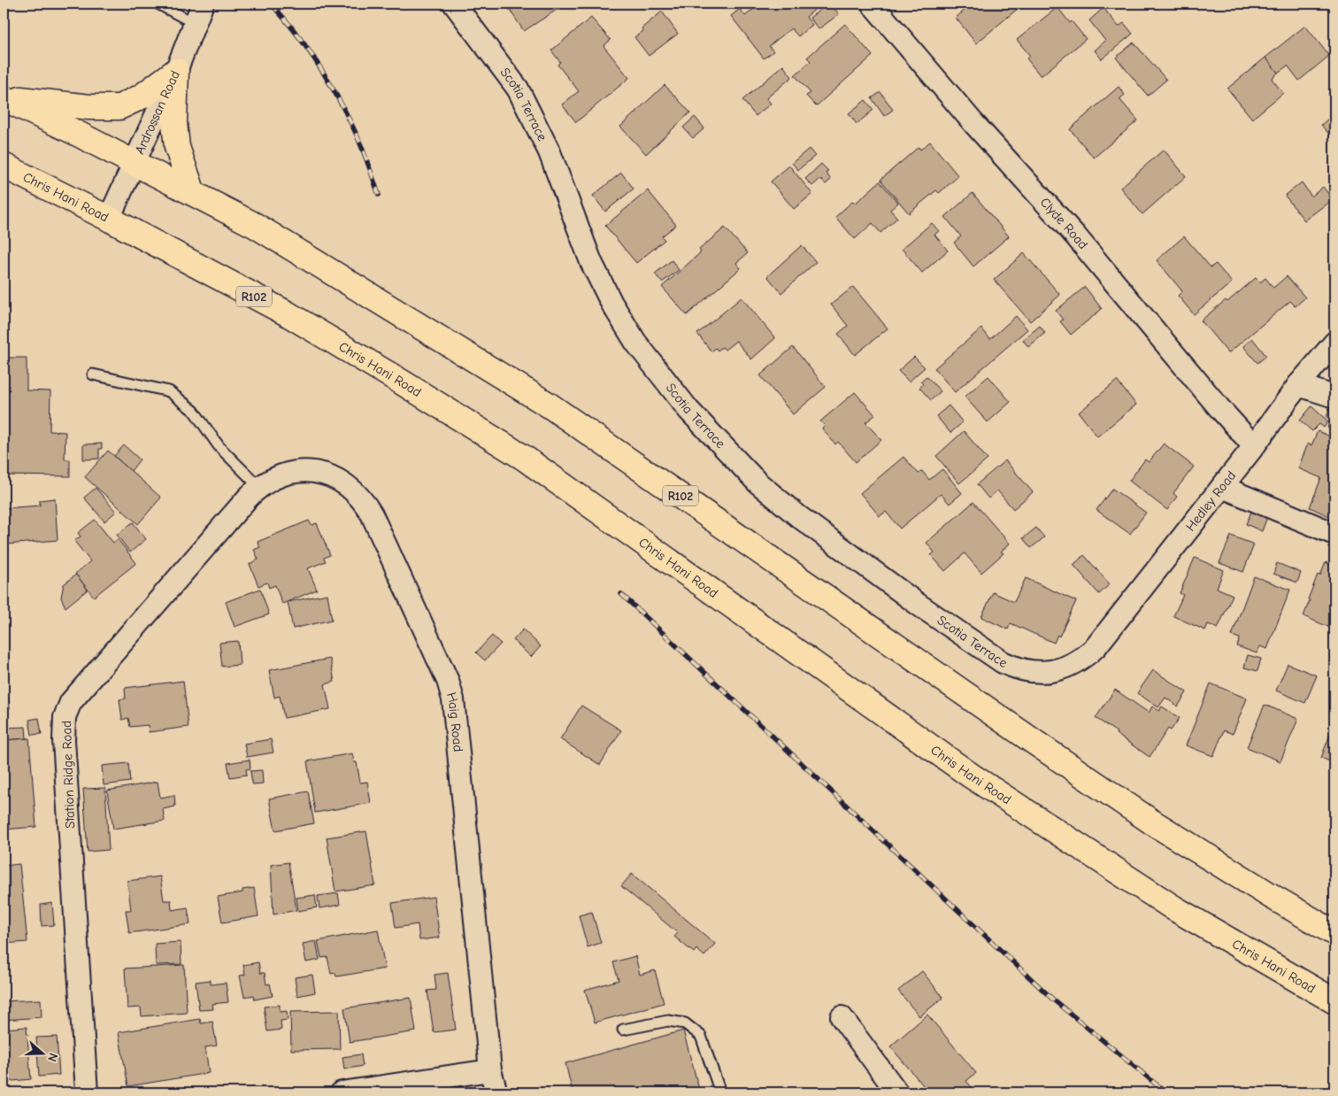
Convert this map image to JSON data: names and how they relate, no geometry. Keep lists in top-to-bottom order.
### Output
{
  "streets": {
    "main road": ["Chris Hani Road", "R102"],
    "street": [
      "Scotia Terrace",
      "Ardrossan Road",
      "Clyde Road",
      "Hedley Road",
      "Haig Road",
      "Station Ridge Road"
    ]
  },
  "crossings": [
    ["Scotia Terrace", "Hedley Road"],
    ["Ardrossan Road", "Chris Hani Road"],
    ["Ardrossan Road", "R102"],
    ["Clyde Road", "Hedley Road"],
    ["Haig Road", "Station Ridge Road"]
  ],
  "north": "right"
}
